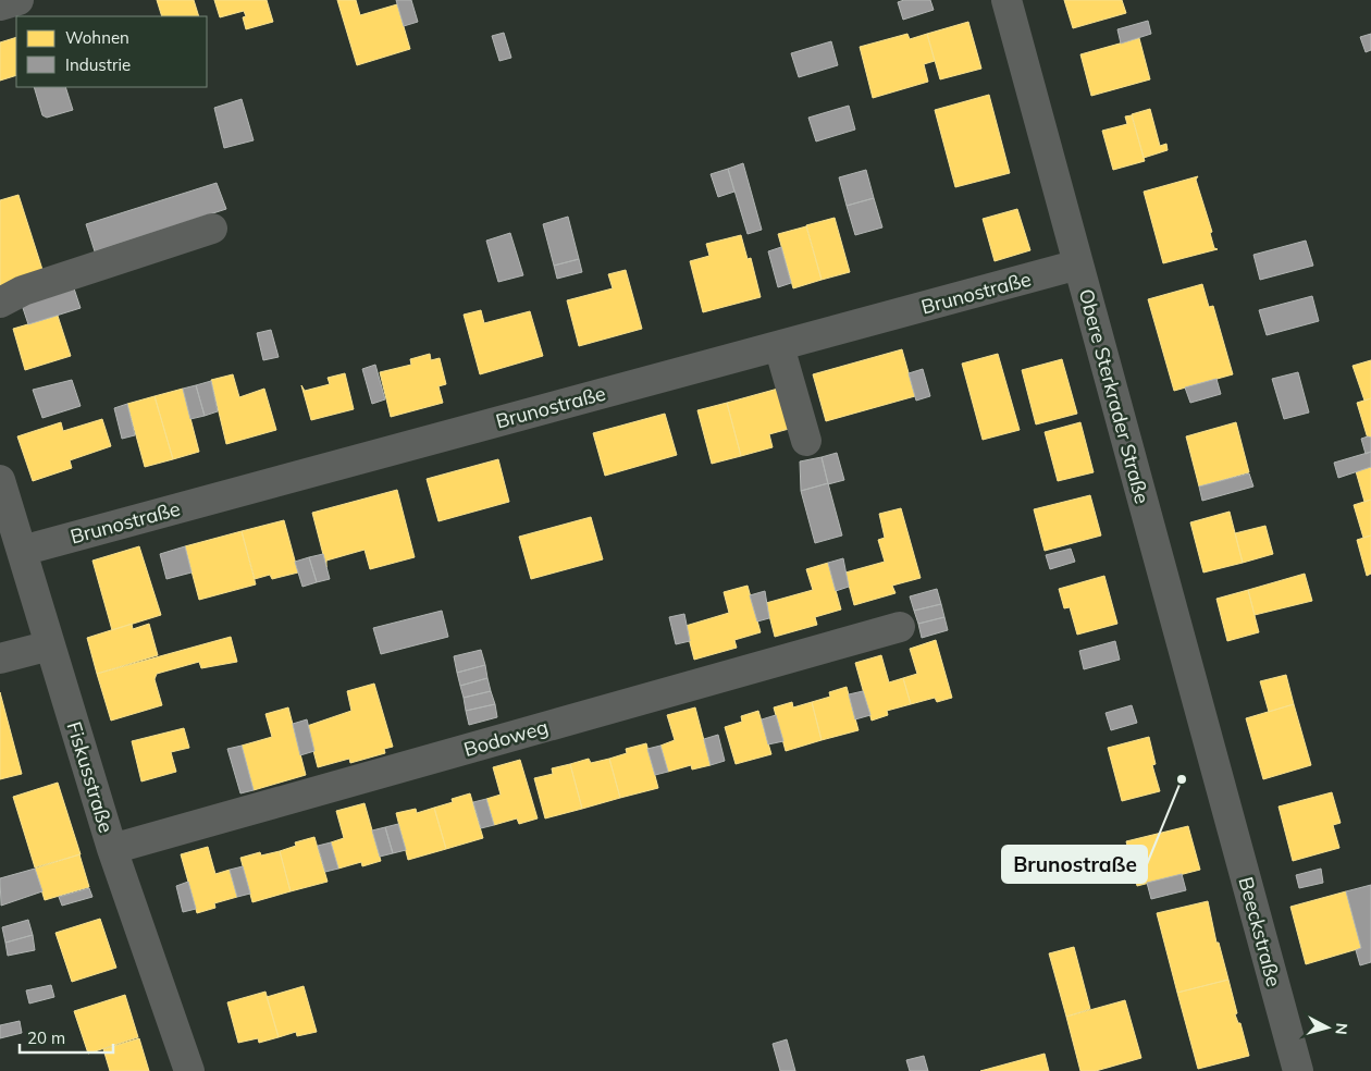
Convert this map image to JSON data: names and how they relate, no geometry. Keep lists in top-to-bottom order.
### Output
{
  "streets": {
    "street": [
      "Brunostraße",
      "Obere Sterkrader Straße",
      "Bodoweg",
      "Fiskusstraße",
      "Beeckstraße"
    ]
  },
  "crossings": [
    ["Brunostraße", "Obere Sterkrader Straße"],
    ["Brunostraße", "Fiskusstraße"],
    ["Obere Sterkrader Straße", "Beeckstraße"],
    ["Bodoweg", "Fiskusstraße"]
  ],
  "places": ["Brunostraße"],
  "legend": ["Wohnen", "Industrie"],
  "scale_bar": "20 m",
  "north": "right"
}
